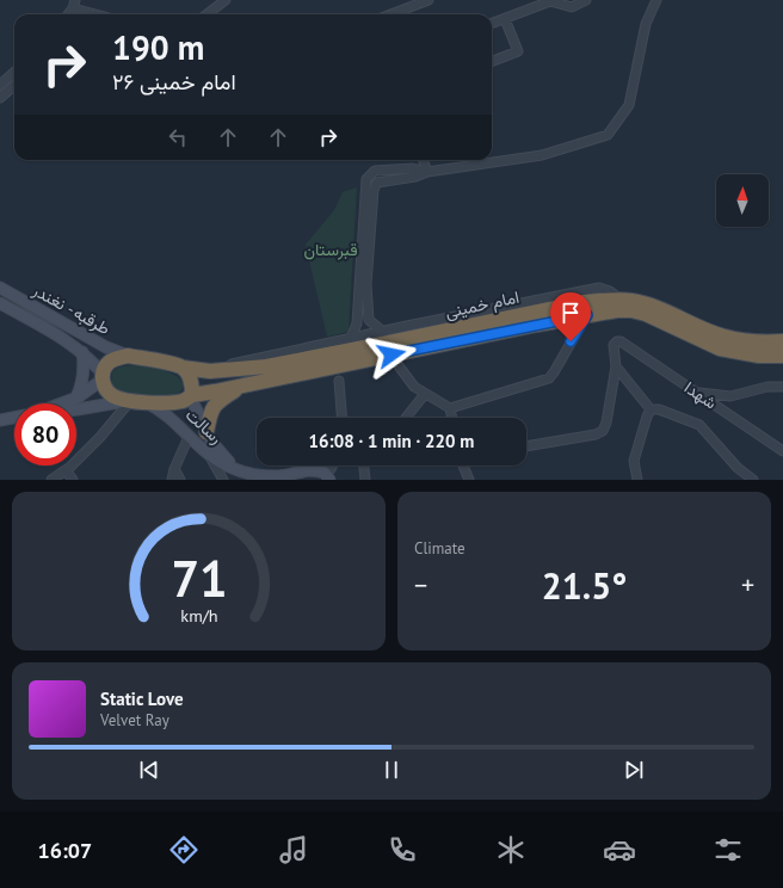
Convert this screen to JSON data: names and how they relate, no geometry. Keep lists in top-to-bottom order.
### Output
{
  "streets": {
    "highway": ["امام خمینی"],
    "street": ["طرقبه - نغندر", "شهدا", "رسالت"]
  },
  "crossings": [
    ["امام خمینی", "طرقبه - نغندر"],
    ["امام خمینی", "رسالت"]
  ],
  "parks": ["قبرستان"],
  "north": "top",
  "page": {
    "turn": ["190 m", "امام خمینی ۲۶"],
    "limit": "80",
    "trip": "16:08 · 1 min · 220 m",
    "tile": "Climate",
    "heat": ["−", "21.5°", "+"],
    "song": ["Static Love", "Velvet Ray"],
    "tabs": "16:07",
    "gauge": ["71", "km/h"]
  }
}
